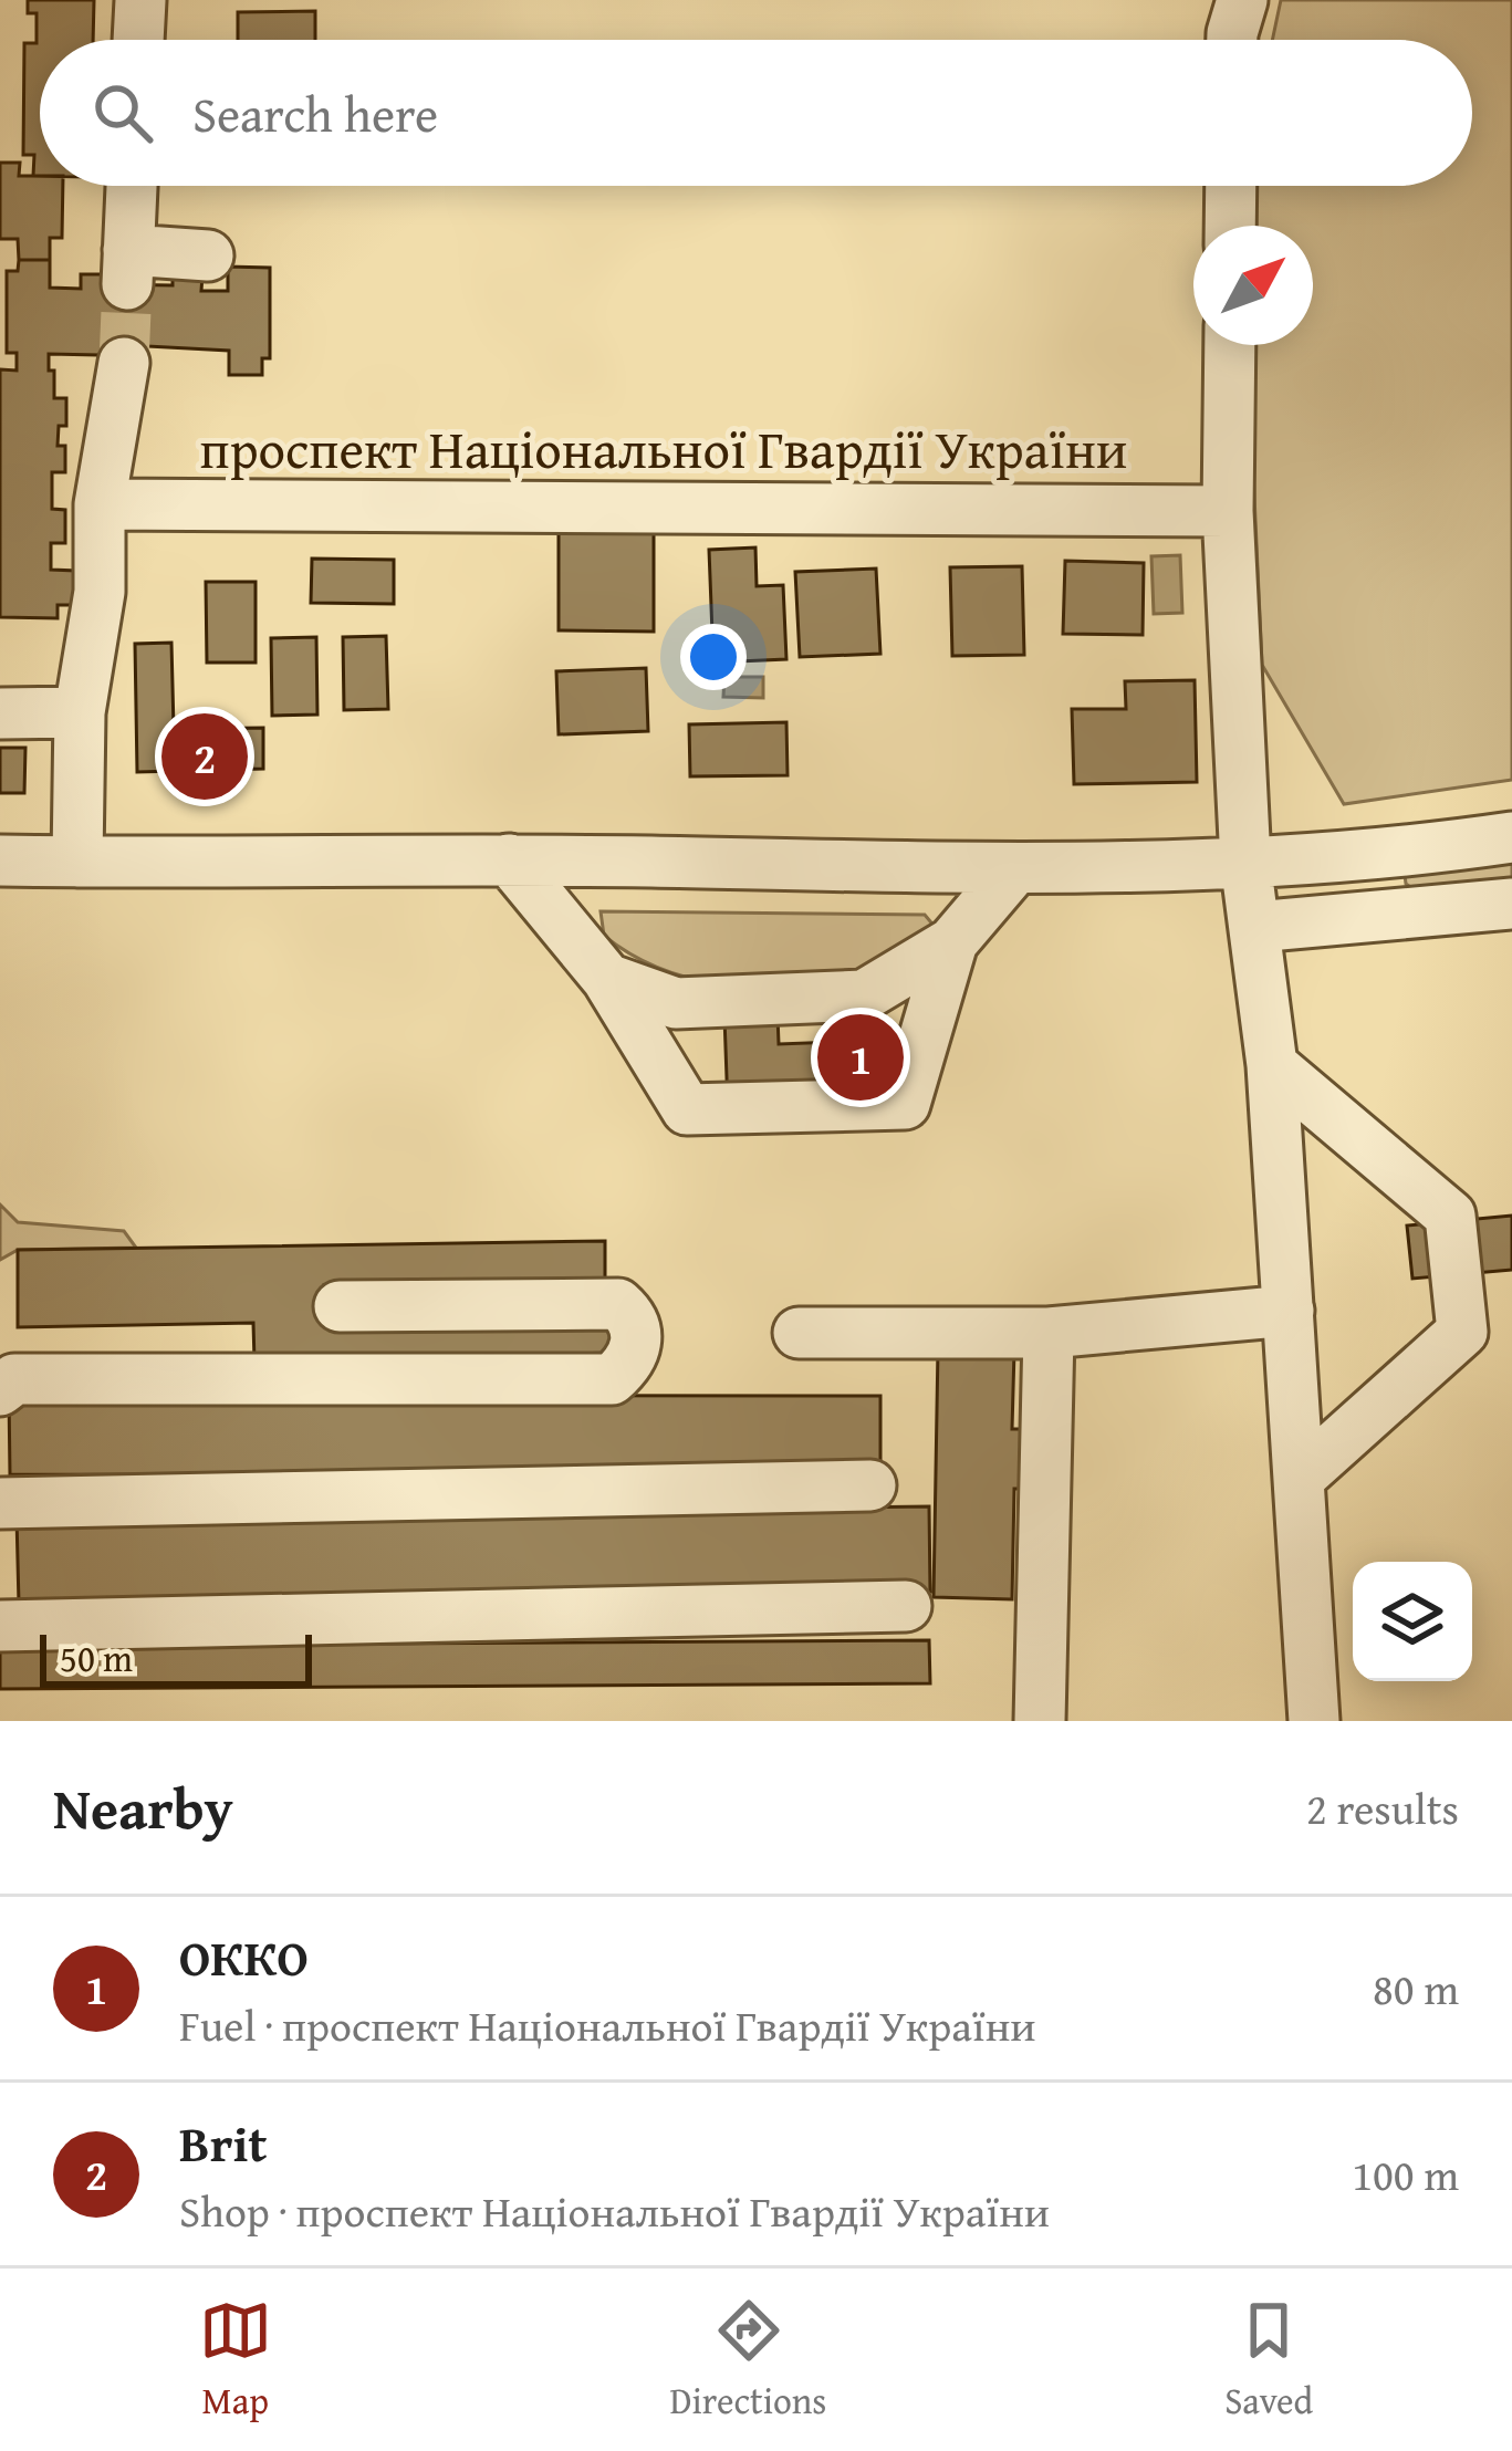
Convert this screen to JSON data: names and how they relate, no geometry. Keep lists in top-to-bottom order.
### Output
{
  "streets": {
    "street": ["проспект Національної Гвардії України"]
  },
  "scale_bar": "50 m",
  "north": "top right",
  "page": {
    "search": "Search here",
    "pins": ["2", "1"],
    "scale": "50 m",
    "heading": ["Nearby", "2 results"],
    "list": [
      {
        "mark": "1",
        "name": "ОККО",
        "note": "Fuel · проспект Національної Гвардії України",
        "value": "80 m"
      },
      {
        "mark": "2",
        "name": "Brit",
        "note": "Shop · проспект Національної Гвардії України",
        "value": "100 m"
      }
    ],
    "nav": ["Map", "Directions", "Saved"]
  }
}
